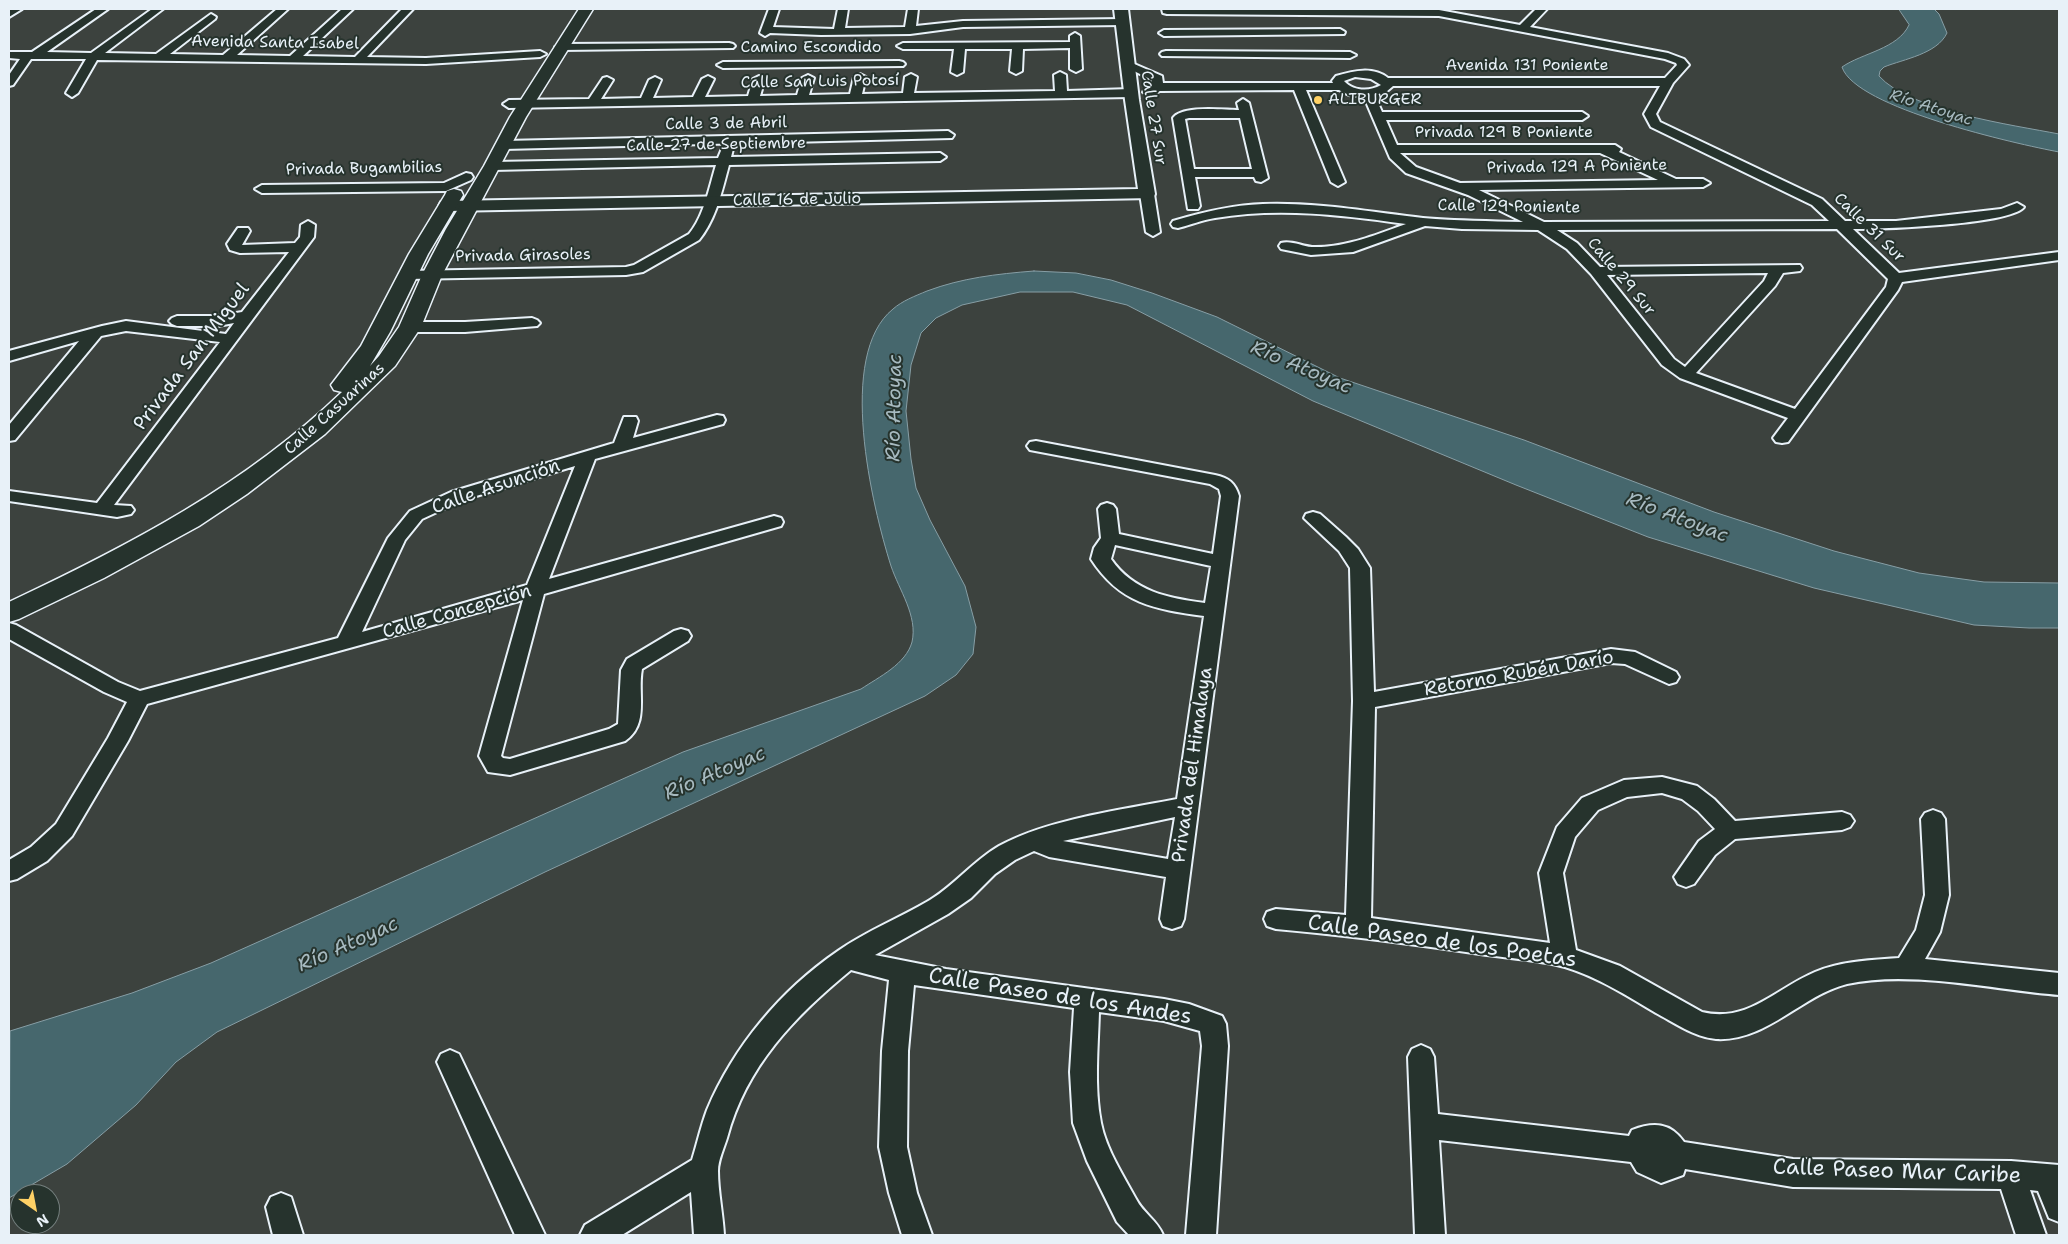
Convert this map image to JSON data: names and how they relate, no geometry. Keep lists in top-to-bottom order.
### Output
{
  "streets": {
    "main road": ["Calle Casuarinas"],
    "street": [
      "Avenida Santa Isabel",
      "Camino Escondido",
      "Avenida 131 Poniente",
      "Calle San Luis Potosí",
      "Calle 27 Sur",
      "Calle 3 de Abril",
      "Privada 129 B Poniente",
      "Calle 27 de Septiembre",
      "Privada 129 A Poniente",
      "Privada Bugambilias",
      "Calle 16 de Julio",
      "Calle 129 Poniente",
      "Calle 31 Sur",
      "Privada Girasoles",
      "Calle 29 Sur",
      "Privada San Miguel",
      "Calle Asunción",
      "Calle Concepción",
      "Retorno Rubén Darío",
      "Privada del Himalaya",
      "Calle Paseo de los Poetas",
      "Calle Paseo de los Andes",
      "Calle Paseo Mar Caribe"
    ]
  },
  "crossings": [
    ["Avenida Santa Isabel", "Calle Casuarinas"],
    ["Camino Escondido", "Calle Casuarinas"],
    ["Avenida 131 Poniente", "Calle 31 Sur"],
    ["Calle San Luis Potosí", "Calle 27 Sur"],
    ["Calle San Luis Potosí", "Calle Casuarinas"],
    ["Calle 27 Sur", "Calle 16 de Julio"],
    ["Calle 3 de Abril", "Calle Casuarinas"],
    ["Privada 129 B Poniente", "Privada 129 A Poniente"],
    ["Privada 129 B Poniente", "Calle 29 Sur"],
    ["Calle 27 de Septiembre", "Calle Casuarinas"],
    ["Privada 129 A Poniente", "Calle 29 Sur"],
    ["Privada Bugambilias", "Calle Casuarinas"],
    ["Calle 16 de Julio", "Privada Girasoles"],
    ["Calle 16 de Julio", "Calle Casuarinas"],
    ["Calle 129 Poniente", "Calle 31 Sur"],
    ["Calle 129 Poniente", "Calle 29 Sur"],
    ["Calle 31 Sur", "Calle 29 Sur"],
    ["Privada Girasoles", "Calle Casuarinas"],
    ["Calle Asunción", "Calle Concepción"]
  ],
  "water": ["Río Atoyac"],
  "places": ["ALIBURGER"],
  "north": "bottom right"
}
